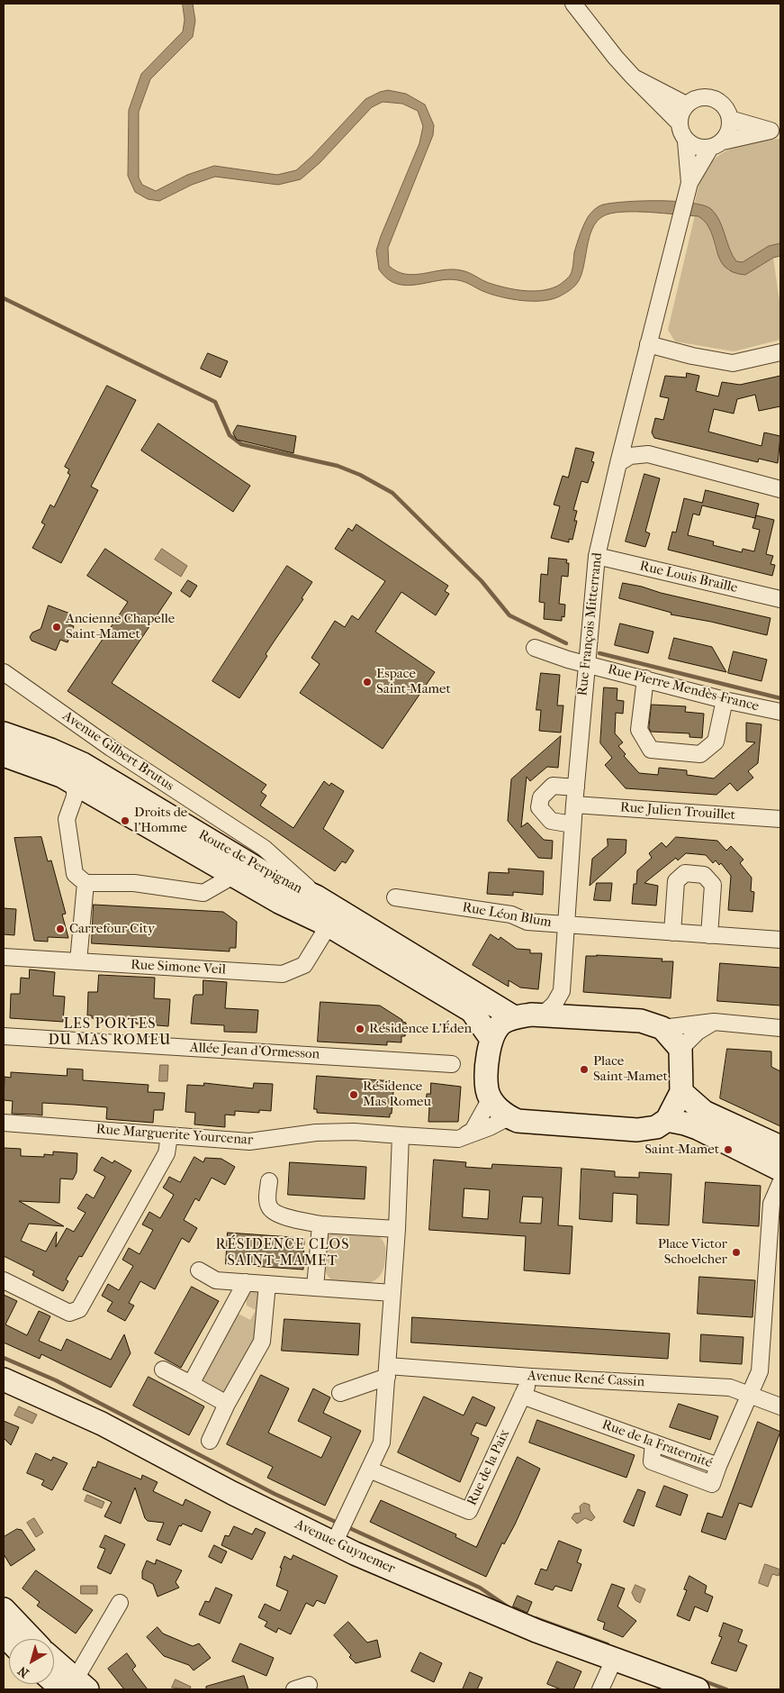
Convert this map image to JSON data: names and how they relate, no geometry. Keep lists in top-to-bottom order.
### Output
{
  "streets": {
    "main road": ["Route de Perpignan", "Avenue Guynemer"],
    "street": [
      "Rue Louis Braille",
      "Rue François Mitterrand",
      "Rue Pierre Mendès-France",
      "Avenue Gilbert Brutus",
      "Rue Julien Trouillet",
      "Rue Léon Blum",
      "Rue Simone Veil",
      "Allée Jean d'Ormesson",
      "Rue Marguerite Yourcenar",
      "Avenue René Cassin",
      "Rue de la Fraternité",
      "Rue de la Paix"
    ]
  },
  "crossings": [
    ["Rue Louis Braille", "Rue François Mitterrand"],
    ["Rue François Mitterrand", "Rue Pierre Mendès-France"],
    ["Rue François Mitterrand", "Rue Julien Trouillet"],
    ["Rue François Mitterrand", "Rue Léon Blum"],
    ["Avenue Gilbert Brutus", "Route de Perpignan"],
    ["Route de Perpignan", "Rue Simone Veil"],
    ["Avenue René Cassin", "Rue de la Fraternité"],
    ["Avenue René Cassin", "Rue de la Paix"],
    ["Rue de la Fraternité", "Rue de la Paix"]
  ],
  "districts": ["LES PORTES DU MAS ROMEU", "RÉSIDENCE CLOS SAINT-MAMET"],
  "places": [
    "Ancienne Chapelle Saint-Mamet",
    "Espace Saint-Mamet",
    "Droits de l'Homme",
    "Carrefour City",
    "Résidence L'Éden",
    "Place Saint-Mamet",
    "Résidence Mas Romeu",
    "Saint-Mamet",
    "Place Victor Schoelcher"
  ],
  "north": "bottom left"
}
